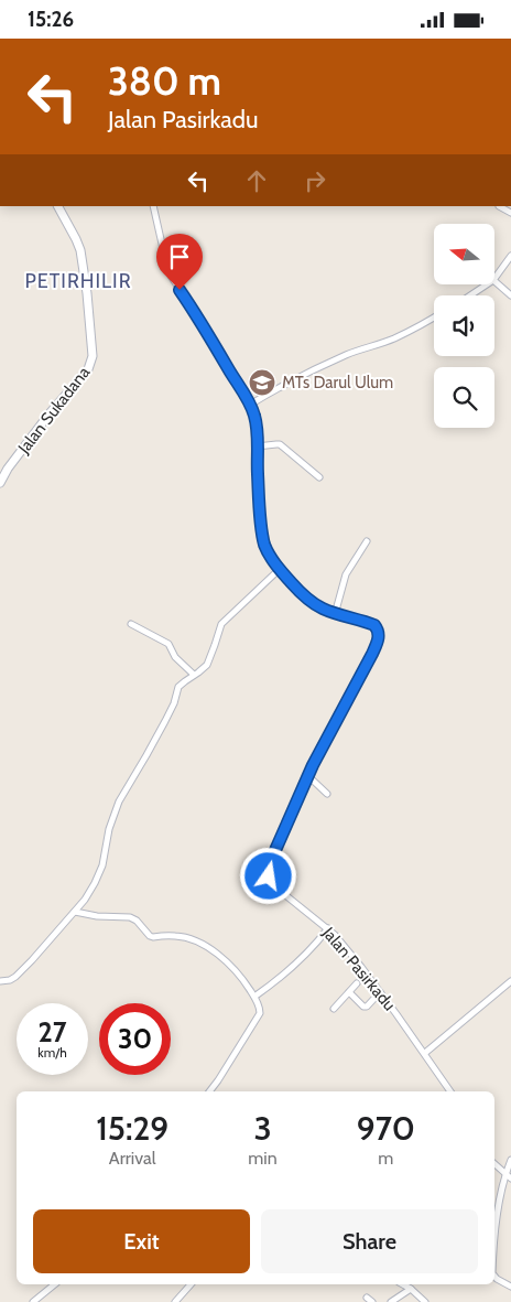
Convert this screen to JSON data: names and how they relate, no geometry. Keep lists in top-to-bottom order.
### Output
{
  "streets": {
    "main road": ["Jalan Sukadana"],
    "street": ["Jalan Pasirkadu"]
  },
  "districts": ["PETIRHILIR"],
  "places": {
    "school or university": ["MTs Darul Ulum"]
  },
  "north": "left",
  "page": {
    "status": "15:26",
    "turn": ["380 m", "Jalan Pasirkadu"],
    "speed": "27 km/h",
    "limit": "30",
    "eta": [
      "15:29",
      "Arrival",
      "3",
      "min",
      "970",
      "m"
    ],
    "buttons": ["Exit", "Share"]
  }
}
